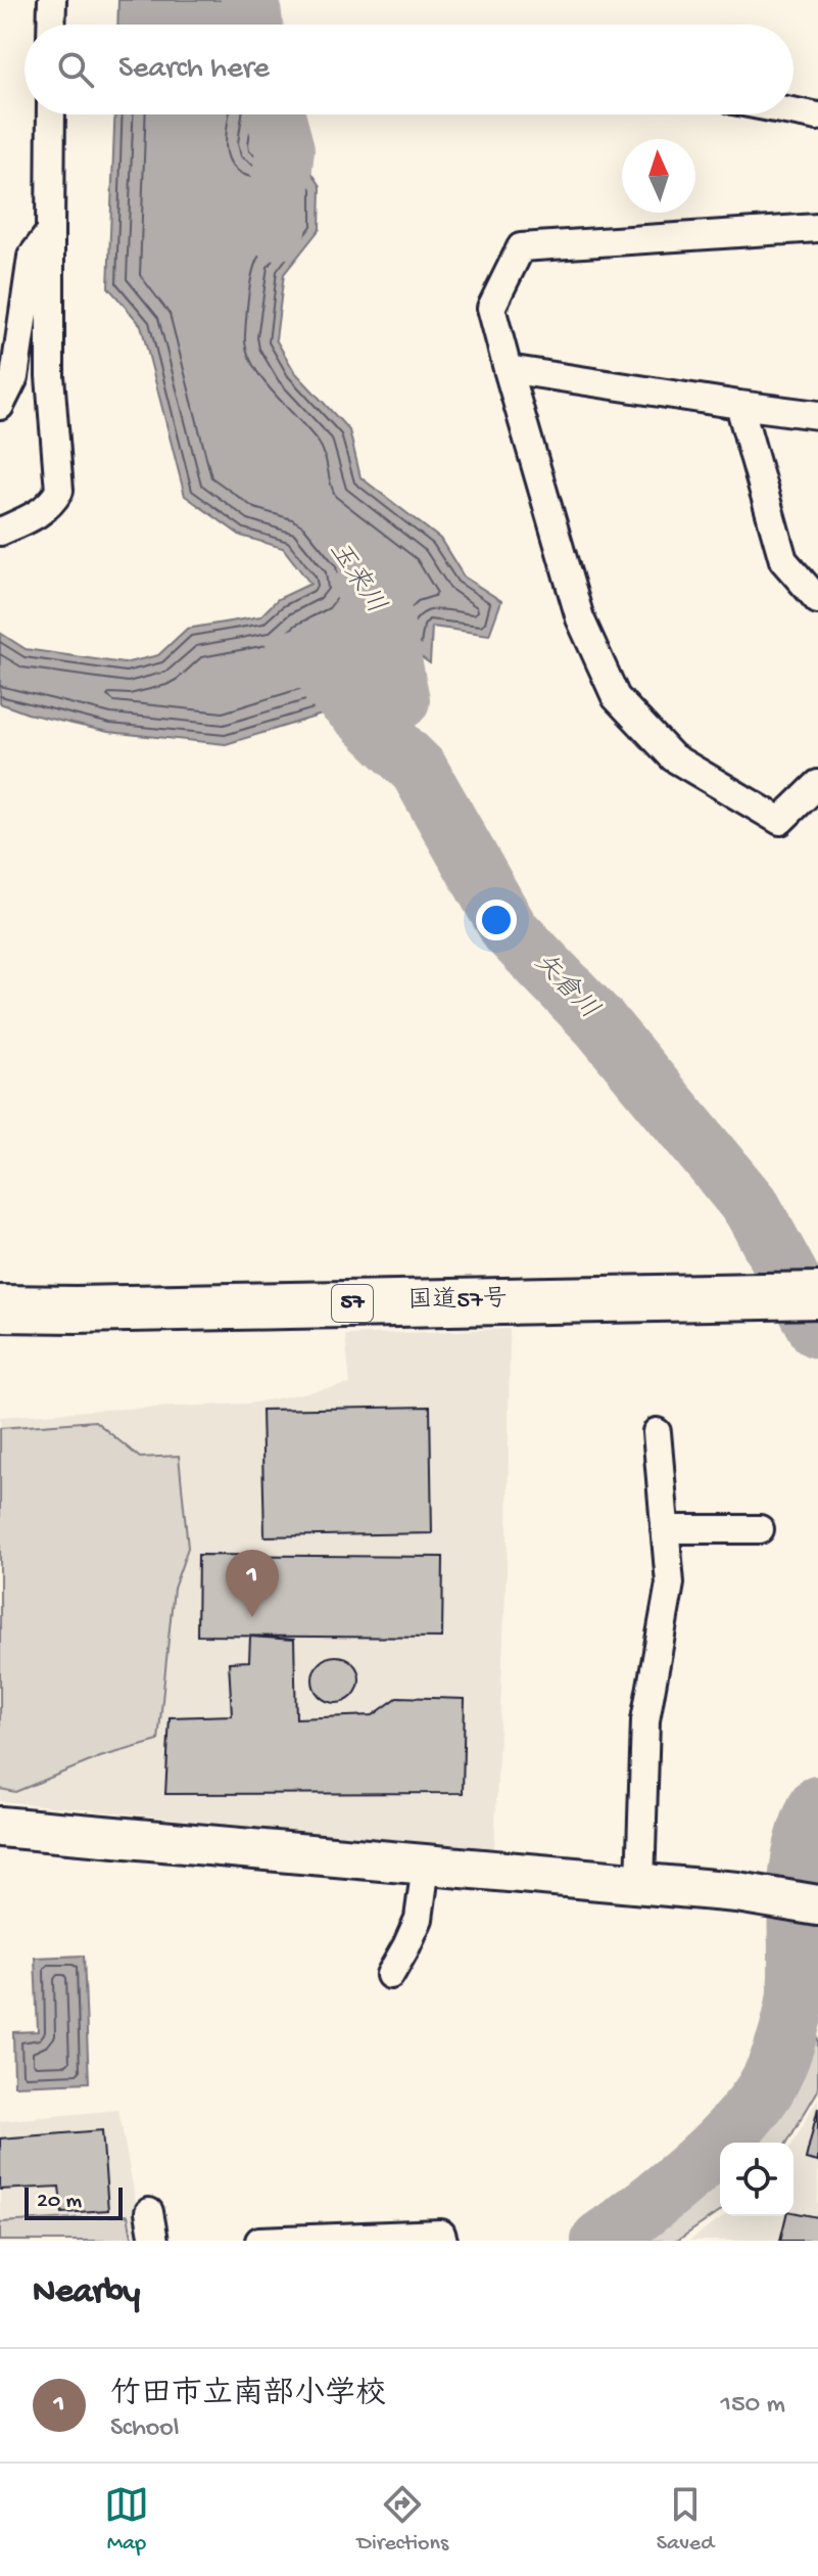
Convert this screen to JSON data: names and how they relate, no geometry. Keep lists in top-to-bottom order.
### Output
{
  "streets": {
    "highway": ["国道57号", "57"]
  },
  "water": ["玉来川", "矢倉川"],
  "scale_bar": "20 m",
  "north": "top",
  "page": {
    "search": "Search here",
    "pins": "1",
    "scale": "20 m",
    "heading": "Nearby",
    "list": [
      {
        "mark": "1",
        "name": "竹田市立南部小学校",
        "note": "School",
        "value": "150 m"
      }
    ],
    "nav": ["Map", "Directions", "Saved"]
  }
}
